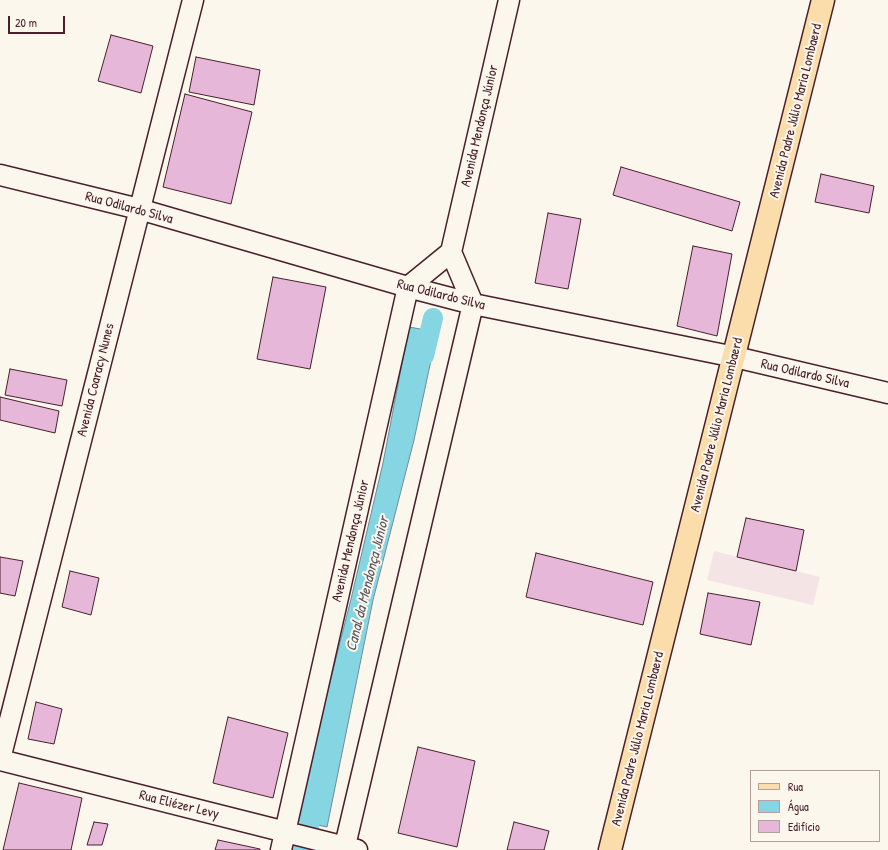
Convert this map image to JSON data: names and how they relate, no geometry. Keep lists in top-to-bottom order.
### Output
{
  "streets": {
    "main road": ["Avenida Padre Júlio Maria Lombaerd"],
    "street": [
      "Avenida Mendonça Júnior",
      "Rua Odilardo Silva",
      "Avenida Coaracy Nunes",
      "Rua Eliézer Levy"
    ]
  },
  "crossings": [
    ["Avenida Padre Júlio Maria Lombaerd", "Rua Odilardo Silva"],
    ["Avenida Mendonça Júnior", "Rua Odilardo Silva"],
    ["Avenida Mendonça Júnior", "Rua Eliézer Levy"],
    ["Rua Odilardo Silva", "Avenida Coaracy Nunes"],
    ["Avenida Coaracy Nunes", "Rua Eliézer Levy"]
  ],
  "water": ["Canal da Mendonça Júnior"],
  "legend": ["Rua", "Água", "Edifício"],
  "scale_bar": "20 m"
}
